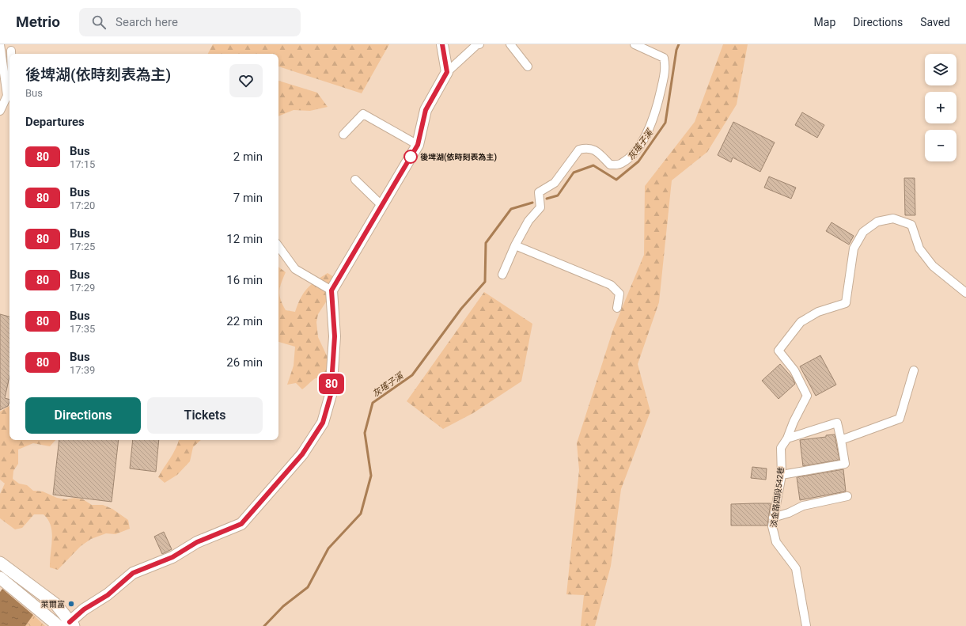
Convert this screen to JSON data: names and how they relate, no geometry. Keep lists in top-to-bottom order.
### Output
{
  "streets": {
    "street": ["淡金路四段542巷"]
  },
  "water": ["灰瑤子溪"],
  "places": ["後埤湖(依時刻表為主)", "萊爾富"],
  "lines": ["bus line 80"],
  "page": {
    "header": "Metrio",
    "search": "Search here",
    "nav": ["Map", "Directions", "Saved"],
    "on_map": "80",
    "map_buttons": ["+", "−"],
    "heading": [
      ["後埤湖(依時刻表為主)", "Bus"],
      "Departures"
    ],
    "list": [
      {
        "mark": "80",
        "name": "Bus",
        "note": "17:15",
        "value": "2 min"
      },
      {
        "mark": "80",
        "name": "Bus",
        "note": "17:20",
        "value": "7 min"
      },
      {
        "mark": "80",
        "name": "Bus",
        "note": "17:25",
        "value": "12 min"
      },
      {
        "mark": "80",
        "name": "Bus",
        "note": "17:29",
        "value": "16 min"
      },
      {
        "mark": "80",
        "name": "Bus",
        "note": "17:35",
        "value": "22 min"
      },
      {
        "mark": "80",
        "name": "Bus",
        "note": "17:39",
        "value": "26 min"
      }
    ],
    "buttons": ["Directions", "Tickets"]
  }
}
